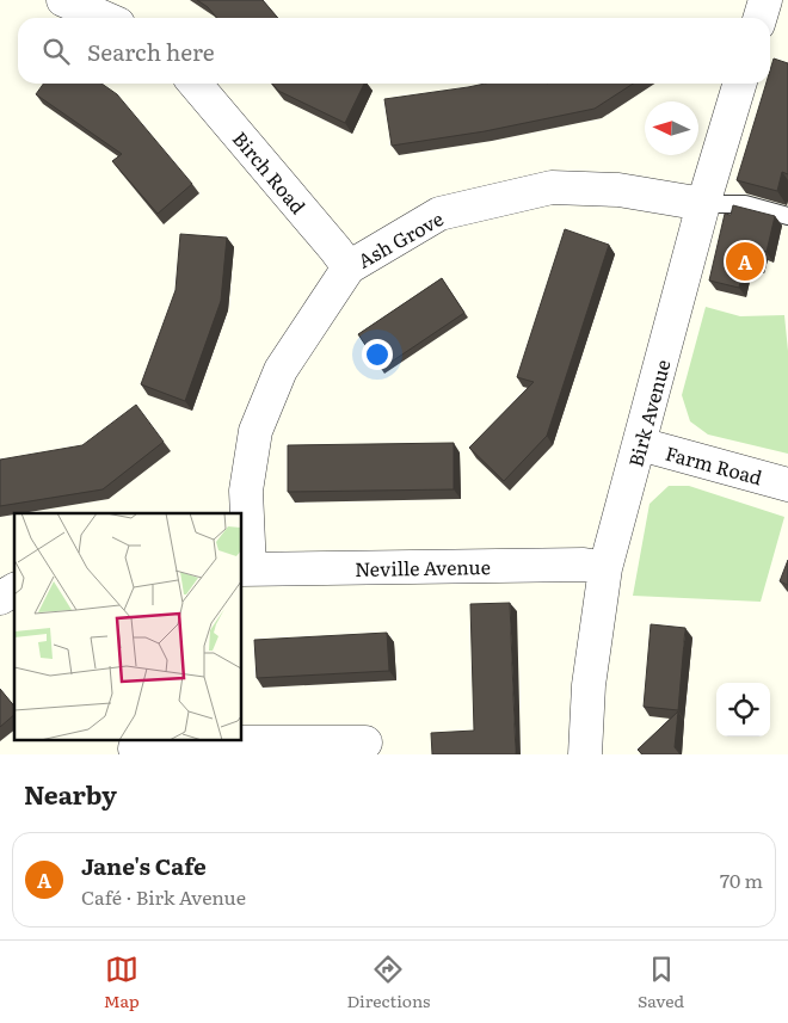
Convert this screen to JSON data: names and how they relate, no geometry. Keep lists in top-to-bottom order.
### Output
{
  "streets": {
    "street": [
      "Birch Road",
      "Ash Grove",
      "Birk Avenue",
      "Farm Road",
      "Neville Avenue"
    ]
  },
  "crossings": [
    ["Birch Road", "Ash Grove"],
    ["Ash Grove", "Birk Avenue"],
    ["Ash Grove", "Neville Avenue"],
    ["Birk Avenue", "Farm Road"],
    ["Birk Avenue", "Neville Avenue"]
  ],
  "north": "left",
  "page": {
    "search": "Search here",
    "pins": "A",
    "heading": "Nearby",
    "list": [
      {
        "mark": "A",
        "name": "Jane's Cafe",
        "note": "Café · Birk Avenue",
        "value": "70 m"
      }
    ],
    "nav": ["Map", "Directions", "Saved"]
  }
}
